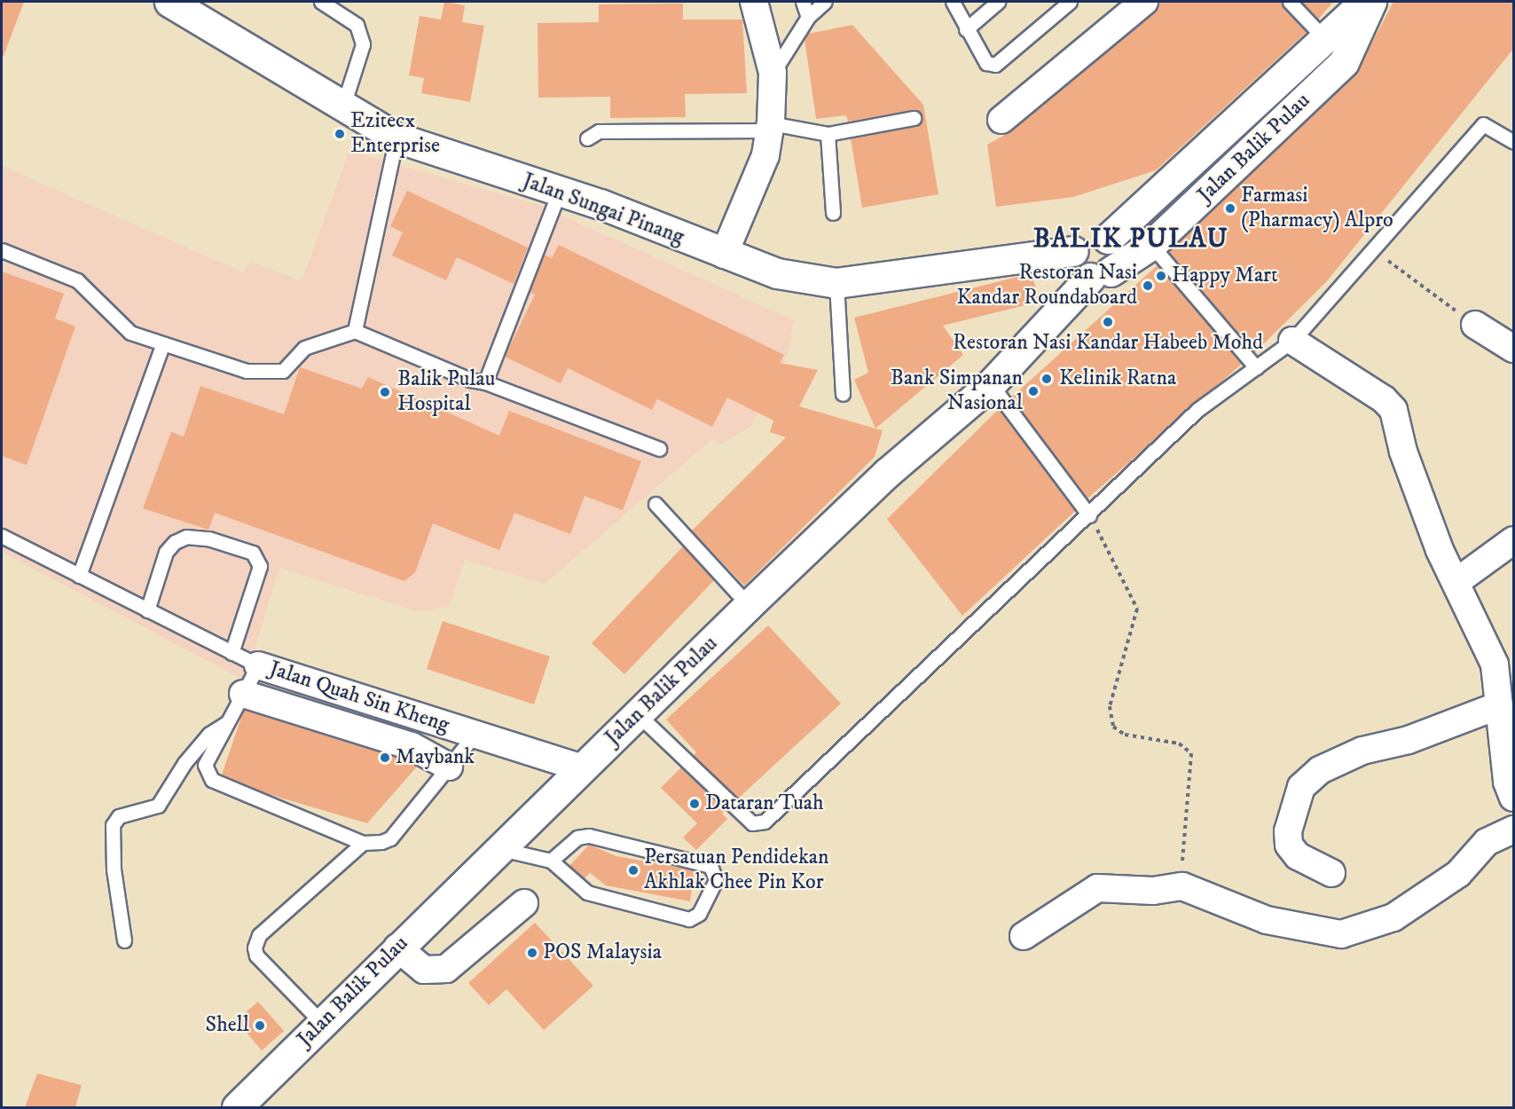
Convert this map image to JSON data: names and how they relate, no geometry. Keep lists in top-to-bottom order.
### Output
{
  "streets": {
    "main road": ["Jalan Balik Pulau", "Jalan Sungai Pinang"],
    "street": ["Jalan Quah Sin Kheng"]
  },
  "crossings": [
    ["Jalan Balik Pulau", "Jalan Sungai Pinang"],
    ["Jalan Balik Pulau", "Jalan Quah Sin Kheng"]
  ],
  "districts": ["BALIK PULAU"],
  "places": [
    "Ezitecx Enterprise",
    "Farmasi (Pharmacy) Alpro",
    "Happy Mart",
    "Restoran Nasi Kandar Roundaboard",
    "Restoran Nasi Kandar Habeeb Mohd",
    "Kelinik Ratna",
    "Bank Simpanan Nasional",
    "Balik Pulau Hospital",
    "Maybank",
    "Dataran Tuah",
    "Persatuan Pendidekan Akhlak Chee Pin Kor",
    "POS Malaysia",
    "Shell"
  ]
}
